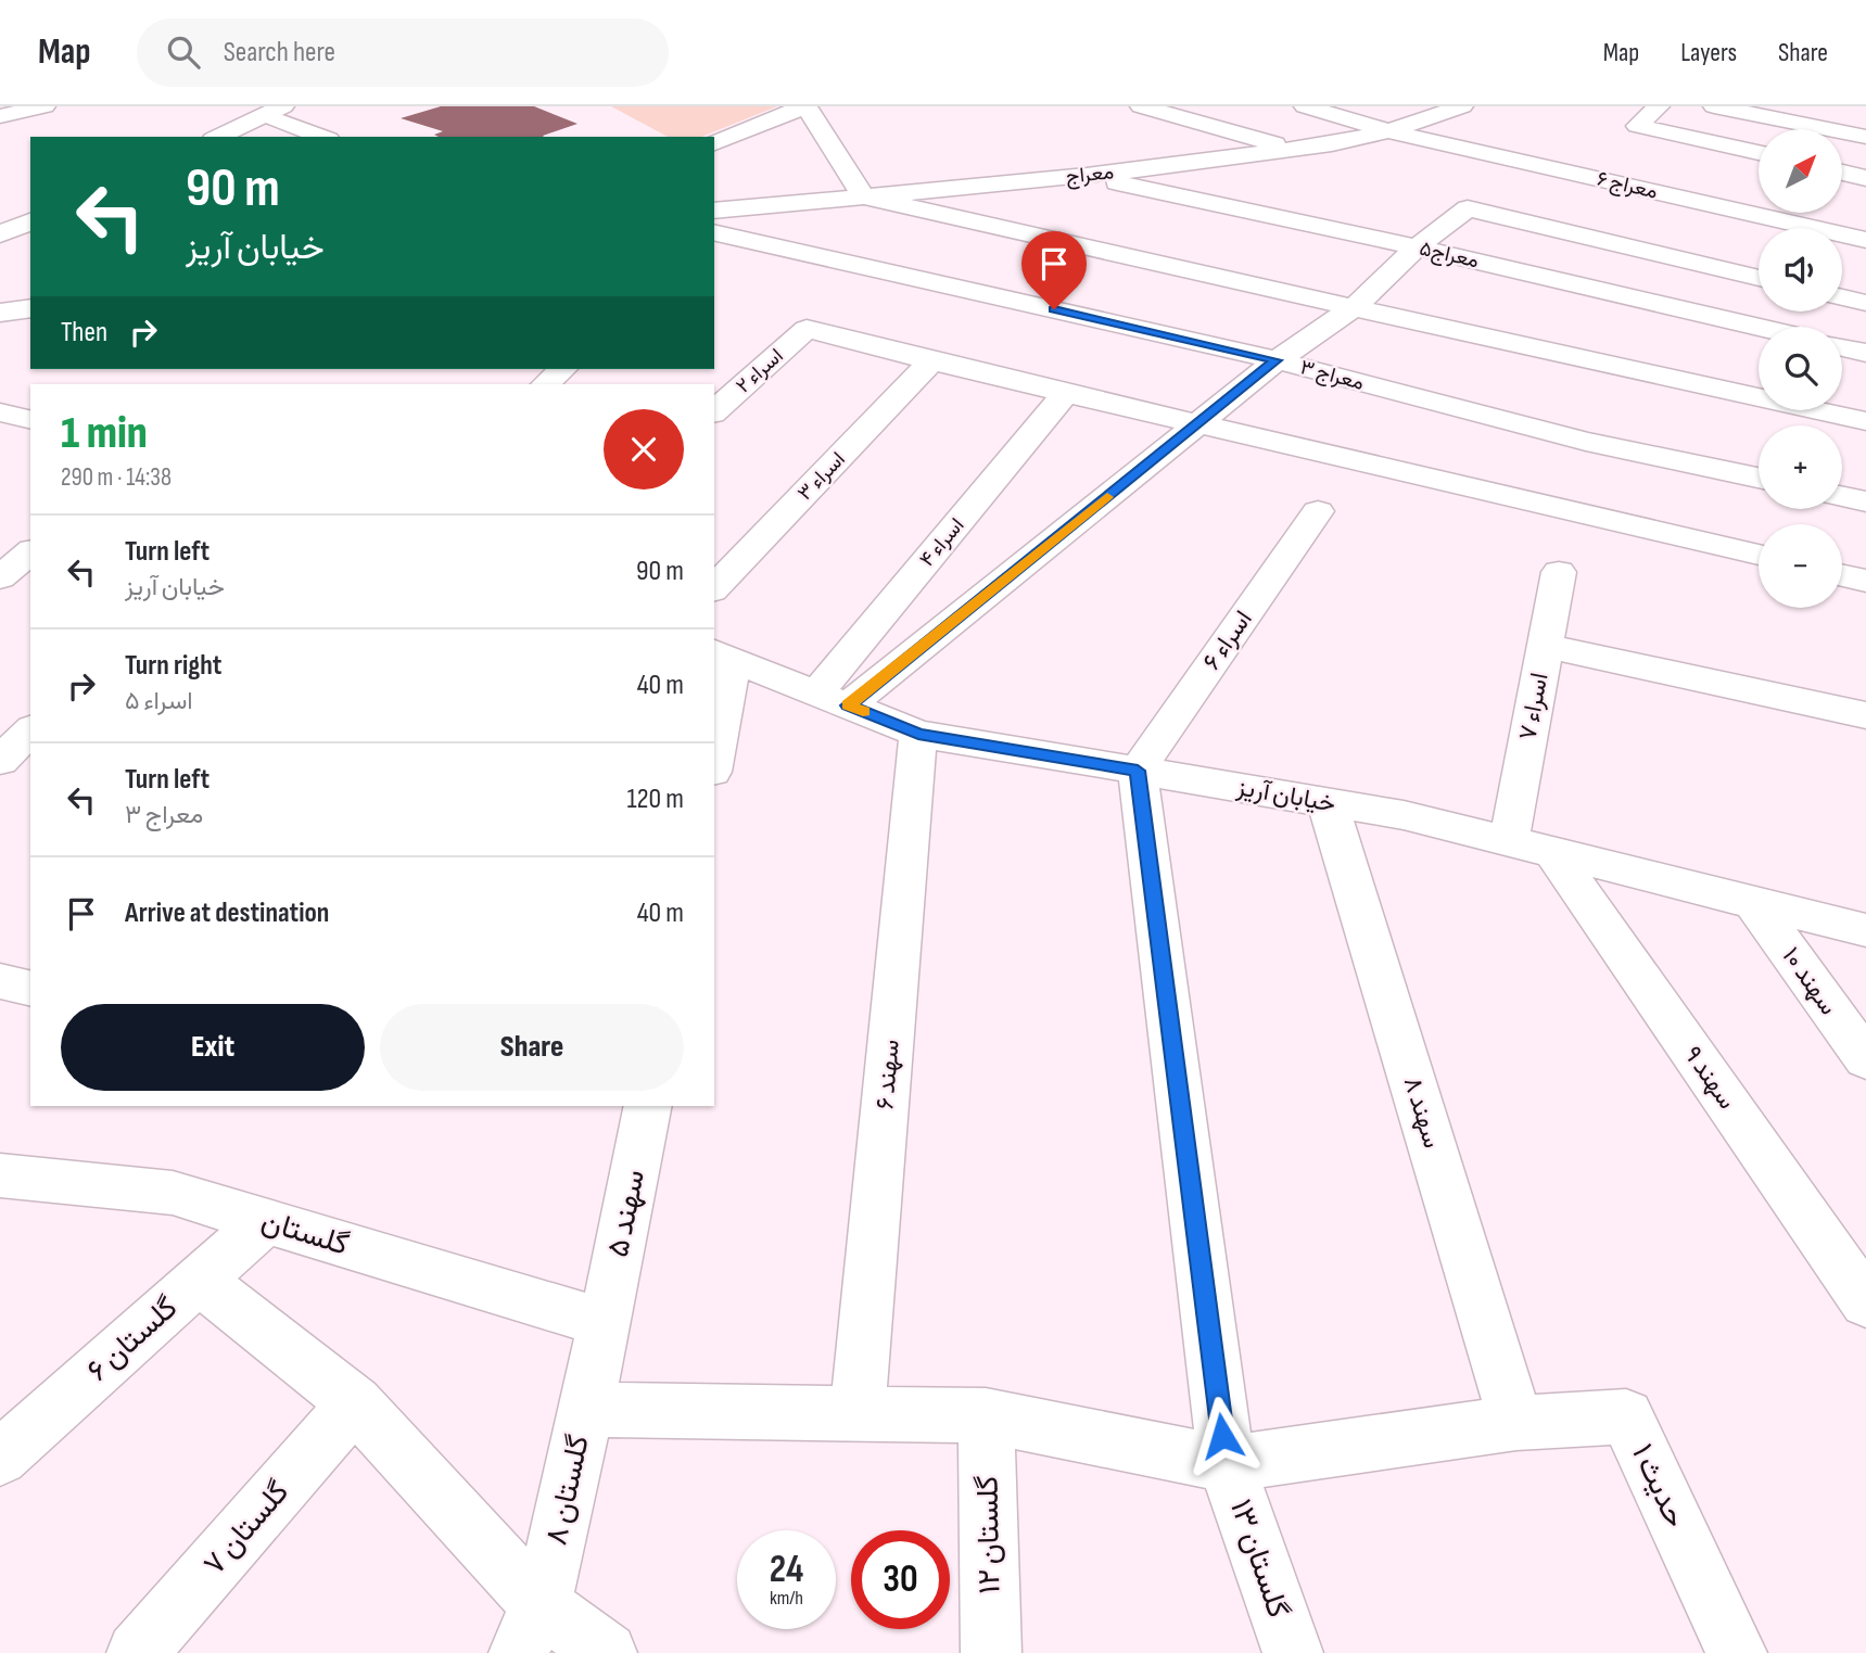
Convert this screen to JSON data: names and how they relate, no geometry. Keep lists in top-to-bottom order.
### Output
{
  "streets": {
    "street": [
      "معراج",
      "معراج ۶",
      "معراج۵",
      "اسراء ۲",
      "معراج ۳",
      "اسراء ۳",
      "اسراء ۴",
      "اسراء ۶",
      "اسراء ۷",
      "خیابان آریز",
      "سهند ۱۰",
      "سهند ۶",
      "سهند ۹",
      "سهند ۸",
      "سهند ۵",
      "گلستان",
      "گلستان ۶",
      "حدیث ۱",
      "گلستان ۸",
      "گلستان ۷",
      "گلستان ۱۲",
      "گلستان ۱۳"
    ]
  },
  "crossings": [
    ["معراج", "معراج ۶"],
    ["معراج", "معراج۵"],
    ["اسراء ۲", "اسراء ۳"],
    ["اسراء ۴", "خیابان آریز"],
    ["اسراء ۶", "خیابان آریز"],
    ["اسراء ۶", "گلستان ۱۳"],
    ["اسراء ۷", "خیابان آریز"],
    ["خیابان آریز", "سهند ۱۰"],
    ["خیابان آریز", "سهند ۶"],
    ["خیابان آریز", "سهند ۹"],
    ["خیابان آریز", "سهند ۸"],
    ["خیابان آریز", "گلستان ۱۳"],
    ["سهند ۸", "حدیث ۱"],
    ["سهند ۵", "گلستان"],
    ["سهند ۵", "گلستان ۸"],
    ["گلستان", "گلستان ۶"],
    ["گلستان", "گلستان ۸"]
  ],
  "north": "top right",
  "page": {
    "header": "Map",
    "search": "Search here",
    "nav": ["Map", "Layers", "Share"],
    "map_buttons": ["+", "−"],
    "turn": ["90 m", "خیابان آریز"],
    "then": "Then",
    "heading": ["1 min", "290 m · 14:38"],
    "list": [
      {
        "name": "Turn left",
        "note": "خیابان آریز",
        "value": "90 m"
      },
      {
        "name": "Turn right",
        "note": "اسراء ۵",
        "value": "40 m"
      },
      {
        "name": "Turn left",
        "note": "معراج ۳",
        "value": "120 m"
      },
      {
        "name": "Arrive at destination",
        "value": "40 m"
      }
    ],
    "buttons": ["Exit", "Share"],
    "speed": "24 km/h",
    "limit": "30"
  }
}
